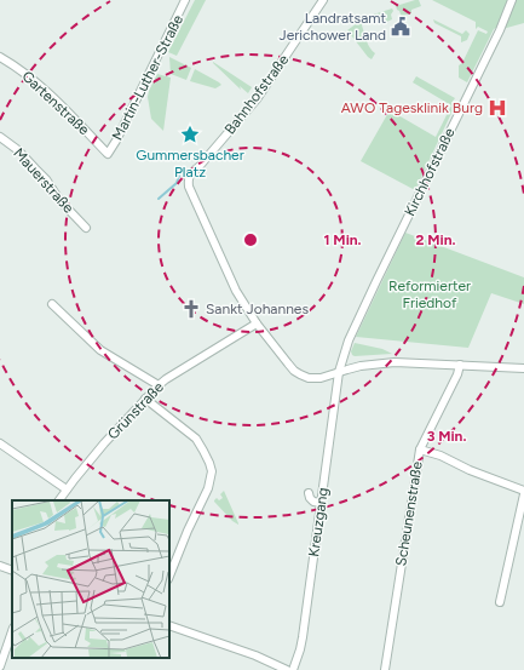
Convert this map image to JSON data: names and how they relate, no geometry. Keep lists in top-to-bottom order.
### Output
{
  "streets": {
    "street": [
      "Martin-Luther-Straße",
      "Bahnhofstraße",
      "Gartenstraße",
      "Kirchhofstraße",
      "Mauerstraße",
      "Grünstraße",
      "Scheunenstraße",
      "Kreuzgang"
    ]
  },
  "crossings": [
    ["Martin-Luther-Straße", "Gartenstraße"],
    ["Bahnhofstraße", "Grünstraße"],
    ["Kirchhofstraße", "Kreuzgang"]
  ],
  "parks": ["Reformierter Friedhof"],
  "places": {
    "public building": ["Landratsamt Jerichower Land"],
    "hospital": ["AWO Tagesklinik Burg"],
    "place": ["Gummersbacher Platz"],
    "church": ["Sankt Johannes"]
  },
  "rings": ["1 Min.", "2 Min.", "3 Min."]
}
